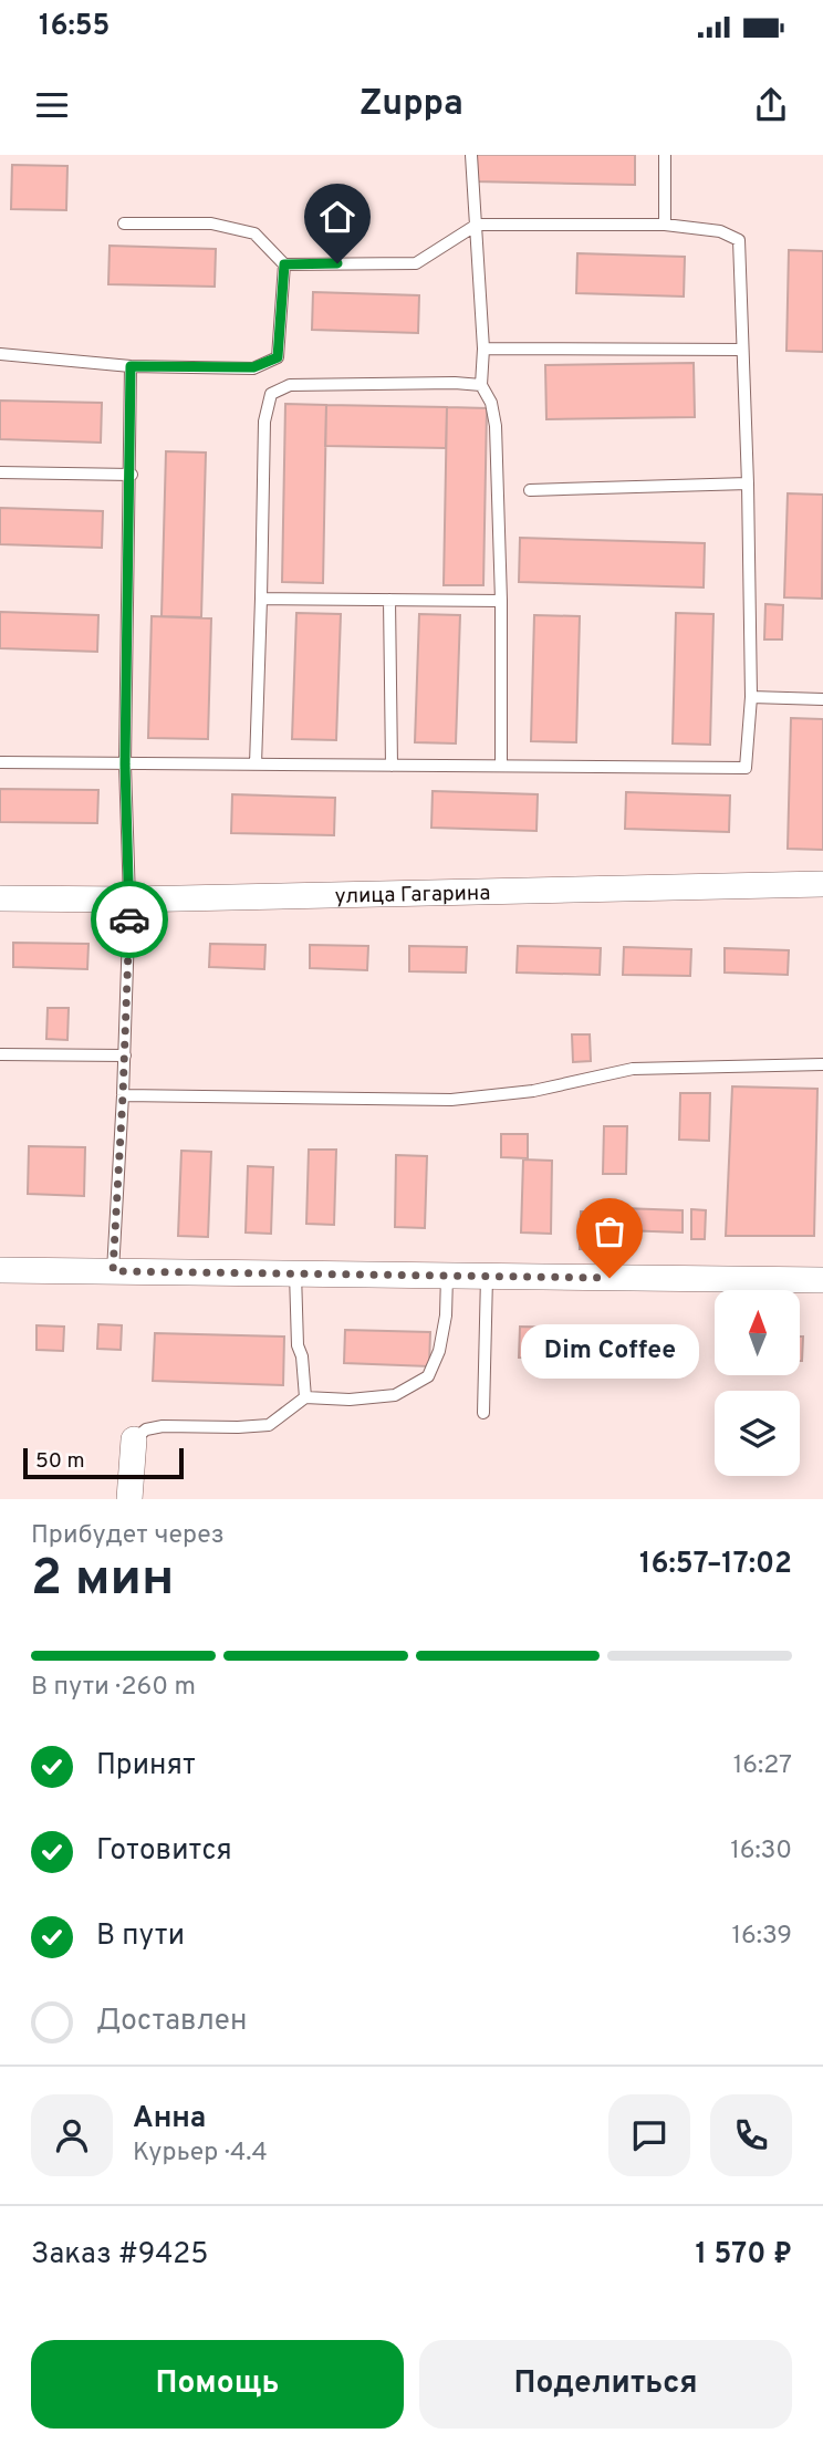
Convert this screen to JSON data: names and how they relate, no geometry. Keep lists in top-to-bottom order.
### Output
{
  "streets": {
    "street": ["улица Гагарина"]
  },
  "places": ["Dim Coffee"],
  "scale_bar": "50 m",
  "north": "top",
  "page": {
    "status": "16:55",
    "header": "Zuppa",
    "bubble": "Dim Coffee",
    "scale": "50 m",
    "heading": ["2 мин", "Прибудет через", "16:57–17:02"],
    "panel": [
      "Анна",
      "Курьер · 4.4",
      "Заказ #9425",
      "1 570 ₽"
    ],
    "bar": "В пути · 260 m",
    "list": [
      ["Принят", "16:27"],
      ["Готовится", "16:30"],
      ["В пути", "16:39"],
      "Доставлен"
    ],
    "buttons": ["Помощь", "Поделиться"]
  }
}
